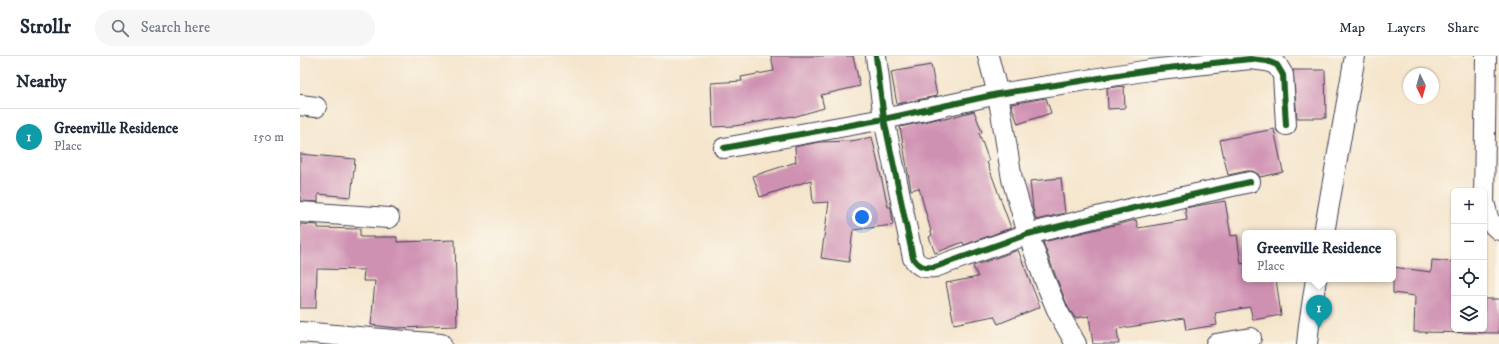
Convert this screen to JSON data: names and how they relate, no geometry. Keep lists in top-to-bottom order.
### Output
{
  "north": "bottom",
  "page": {
    "header": "Strollr",
    "search": "Search here",
    "nav": ["Map", "Layers", "Share"],
    "heading": "Nearby",
    "list": [
      {
        "mark": "1",
        "name": "Greenville Residence",
        "note": "Place",
        "value": "150 m"
      }
    ],
    "map_buttons": ["+", "−"],
    "popup": ["Greenville Residence", "Place"],
    "pins": "1"
  }
}
